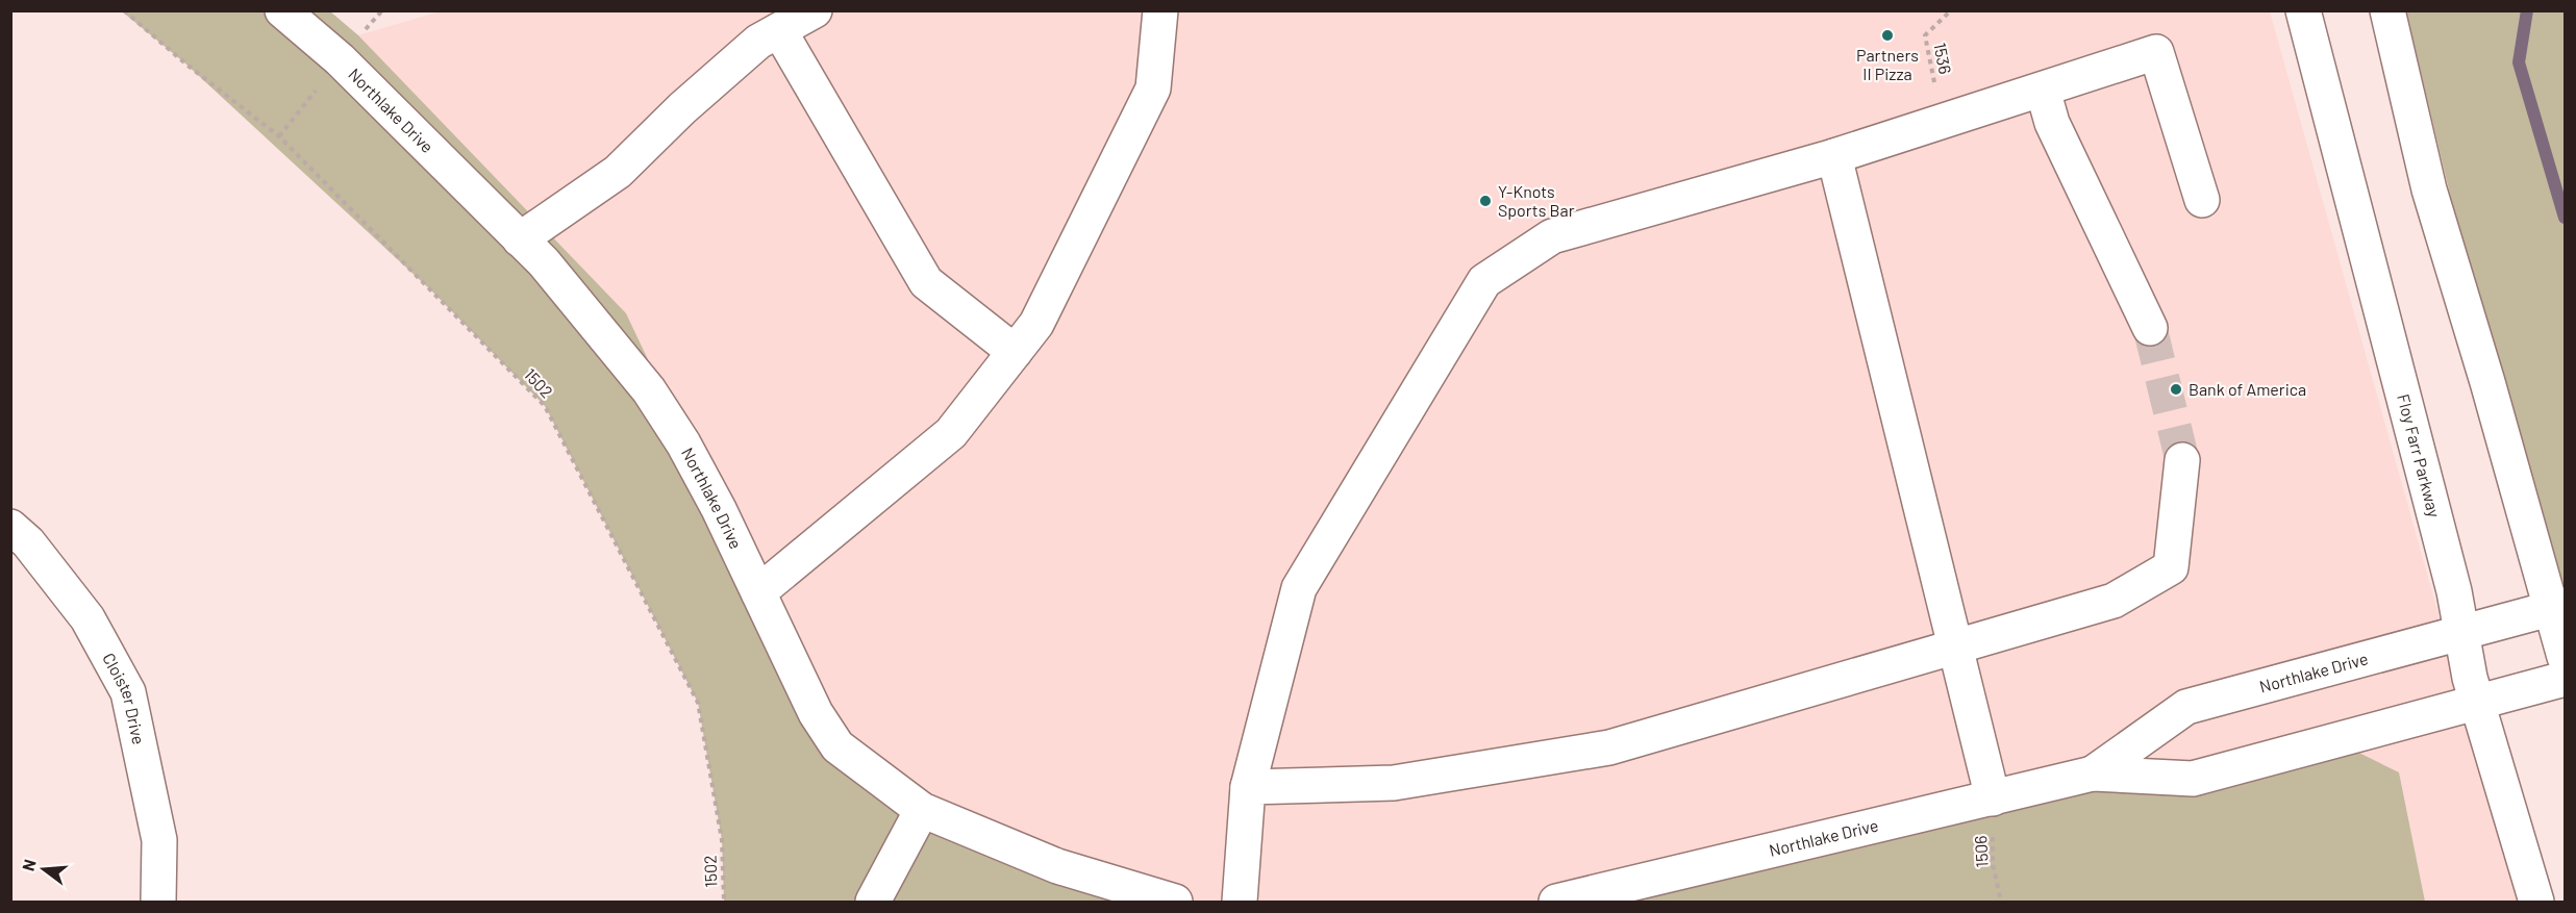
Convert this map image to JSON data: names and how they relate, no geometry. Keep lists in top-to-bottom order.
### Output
{
  "streets": {
    "street": ["Northlake Drive", "Floy Farr Parkway", "Cloister Drive"],
    "path": ["1536", "1502", "1506"]
  },
  "crossings": [
    ["Northlake Drive", "Floy Farr Parkway"],
    ["Northlake Drive", "1506"]
  ],
  "places": ["Partners II Pizza", "Y-Knots Sports Bar", "Bank of America"],
  "north": "left"
}
